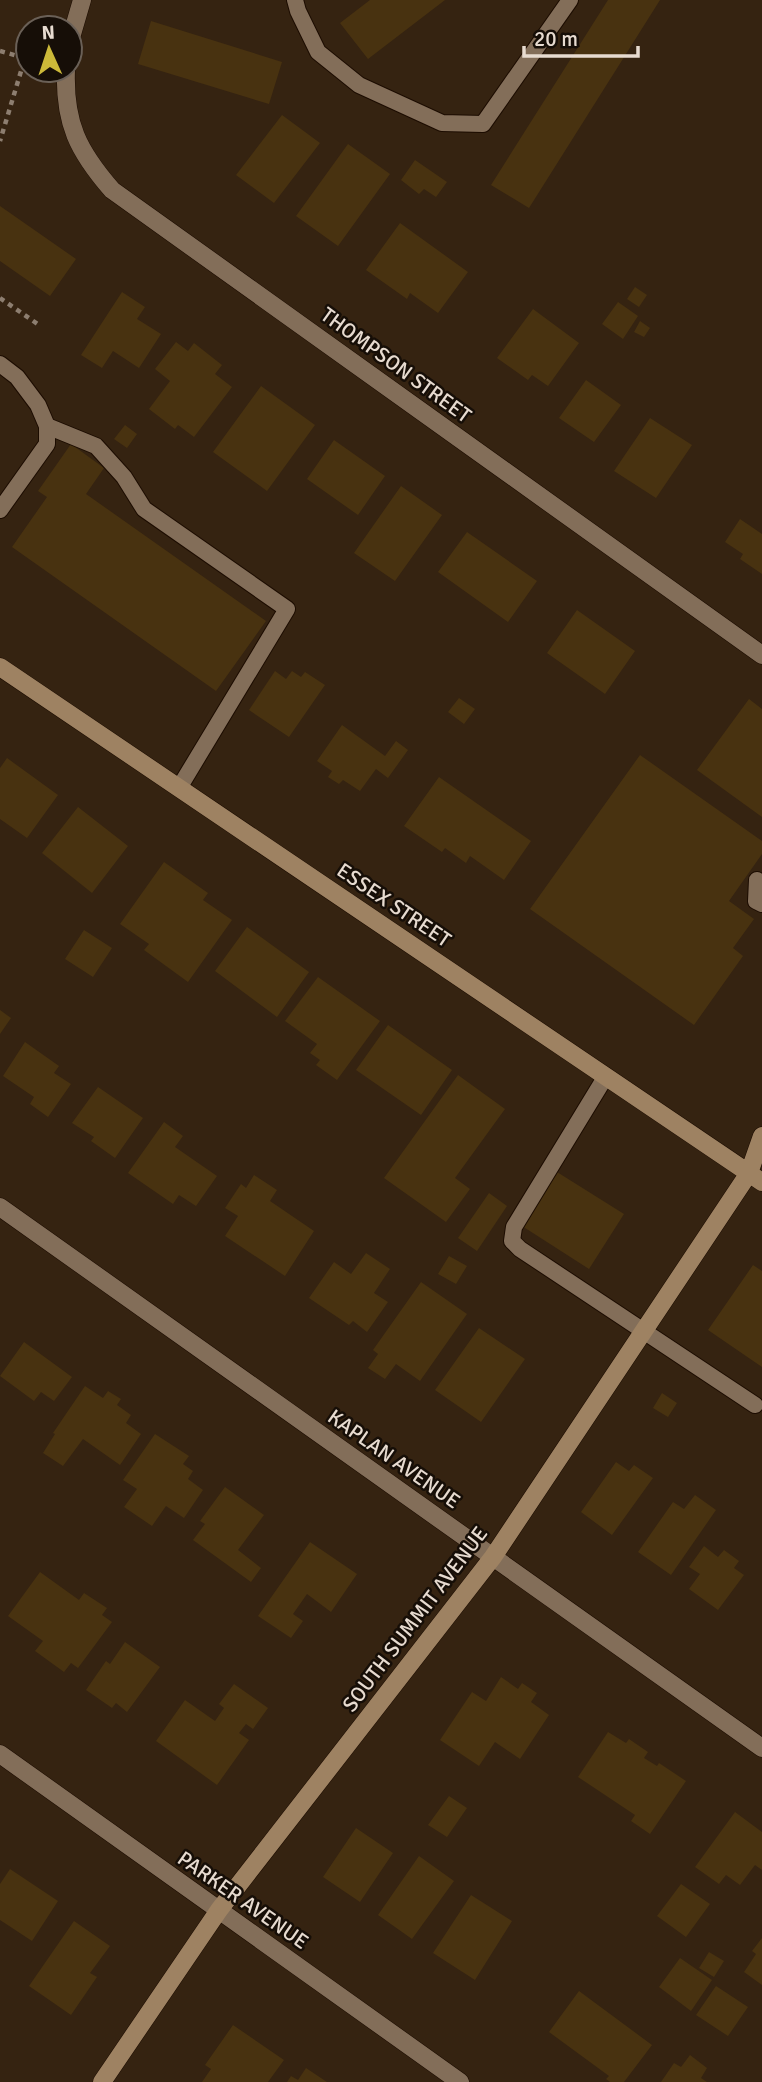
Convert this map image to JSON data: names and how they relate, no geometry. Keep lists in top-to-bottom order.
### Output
{
  "streets": {
    "street": [
      "THOMPSON STREET",
      "ESSEX STREET",
      "KAPLAN AVENUE",
      "SOUTH SUMMIT AVENUE",
      "PARKER AVENUE"
    ]
  },
  "crossings": [
    ["ESSEX STREET", "SOUTH SUMMIT AVENUE"],
    ["KAPLAN AVENUE", "SOUTH SUMMIT AVENUE"],
    ["SOUTH SUMMIT AVENUE", "PARKER AVENUE"]
  ],
  "scale_bar": "20 m",
  "north": "top"
}
